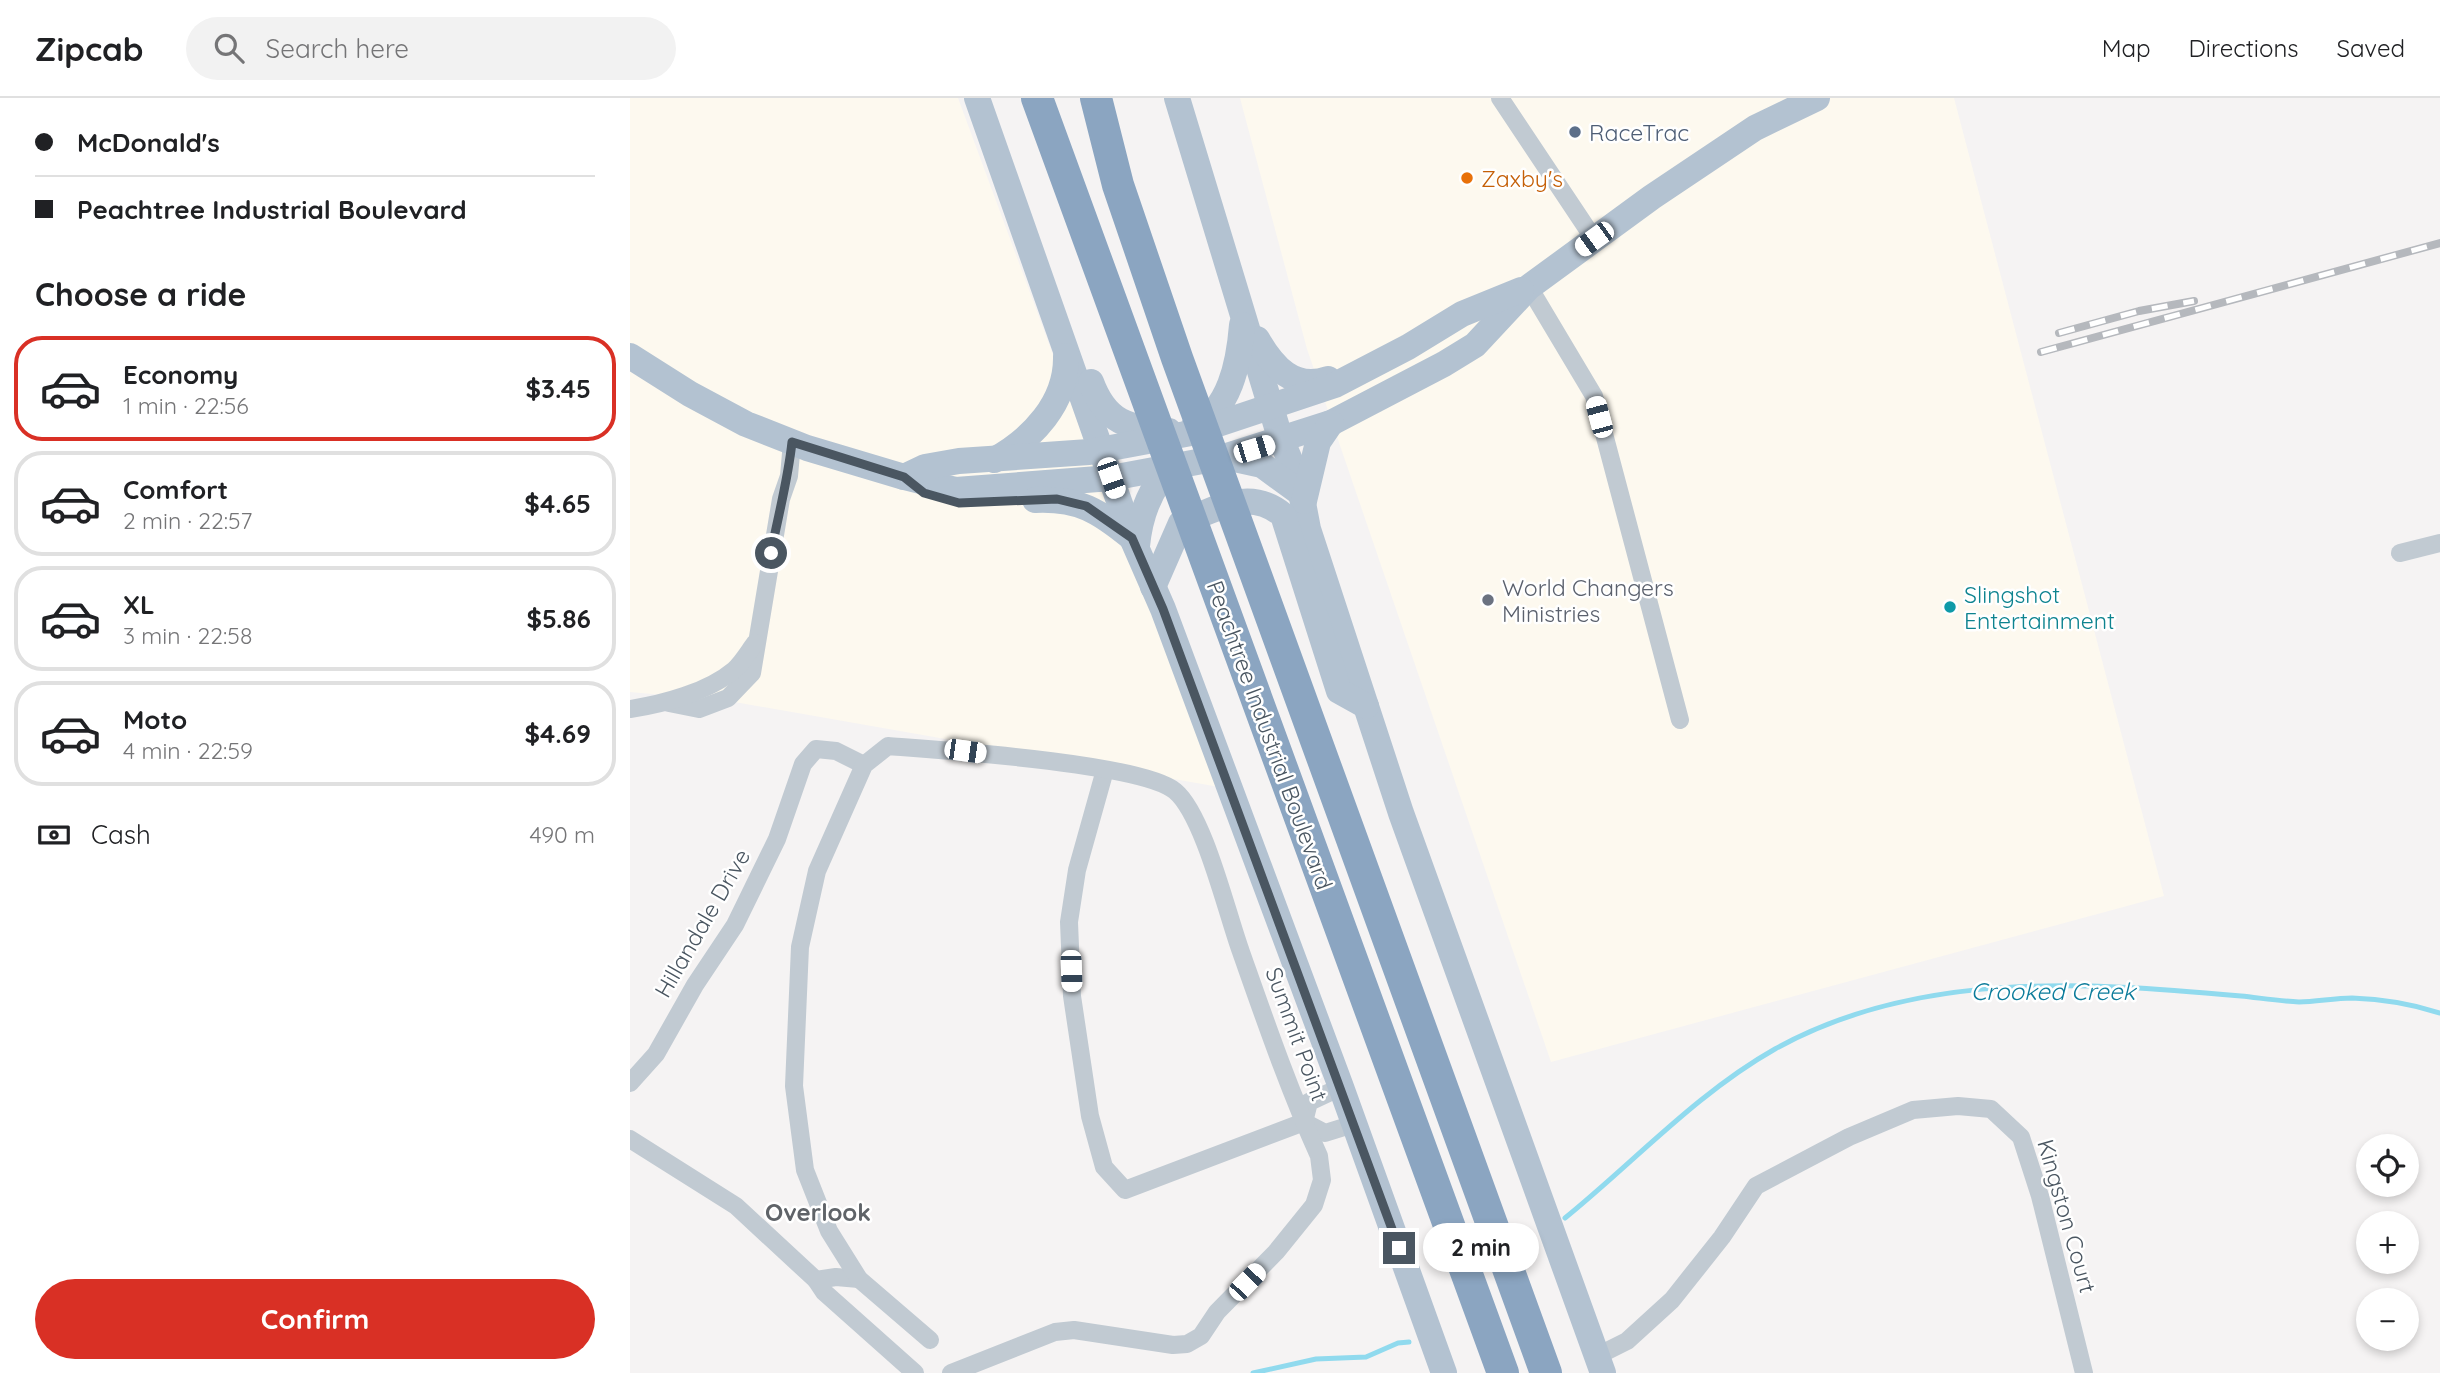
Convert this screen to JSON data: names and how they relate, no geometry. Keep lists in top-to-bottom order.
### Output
{
  "streets": {
    "highway": ["Peachtree Industrial Boulevard"],
    "street": ["Hillandale Drive", "Summit Point", "Kingston Court"]
  },
  "crossings": [
    ["Hillandale Drive", "Summit Point"]
  ],
  "districts": ["Overlook"],
  "water": ["Crooked Creek"],
  "places": [
    "RaceTrac",
    "Zaxby's",
    "World Changers Ministries",
    "Slingshot Entertainment"
  ],
  "page": {
    "header": "Zipcab",
    "search": "Search here",
    "nav": ["Map", "Directions", "Saved"],
    "banner": ["McDonald's", "Peachtree Industrial Boulevard"],
    "heading": "Choose a ride",
    "list": [
      {
        "name": "Economy",
        "note": "1 min · 22:56",
        "value": "$3.45"
      },
      {
        "name": "Comfort",
        "note": "2 min · 22:57",
        "value": "$4.65"
      },
      {
        "name": "XL",
        "note": "3 min · 22:58",
        "value": "$5.86"
      },
      {
        "name": "Moto",
        "note": "4 min · 22:59",
        "value": "$4.69"
      }
    ],
    "pay": ["Cash", "490 m"],
    "map_buttons": ["+", "−"],
    "bubble": "2 min",
    "buttons": "Confirm"
  }
}
